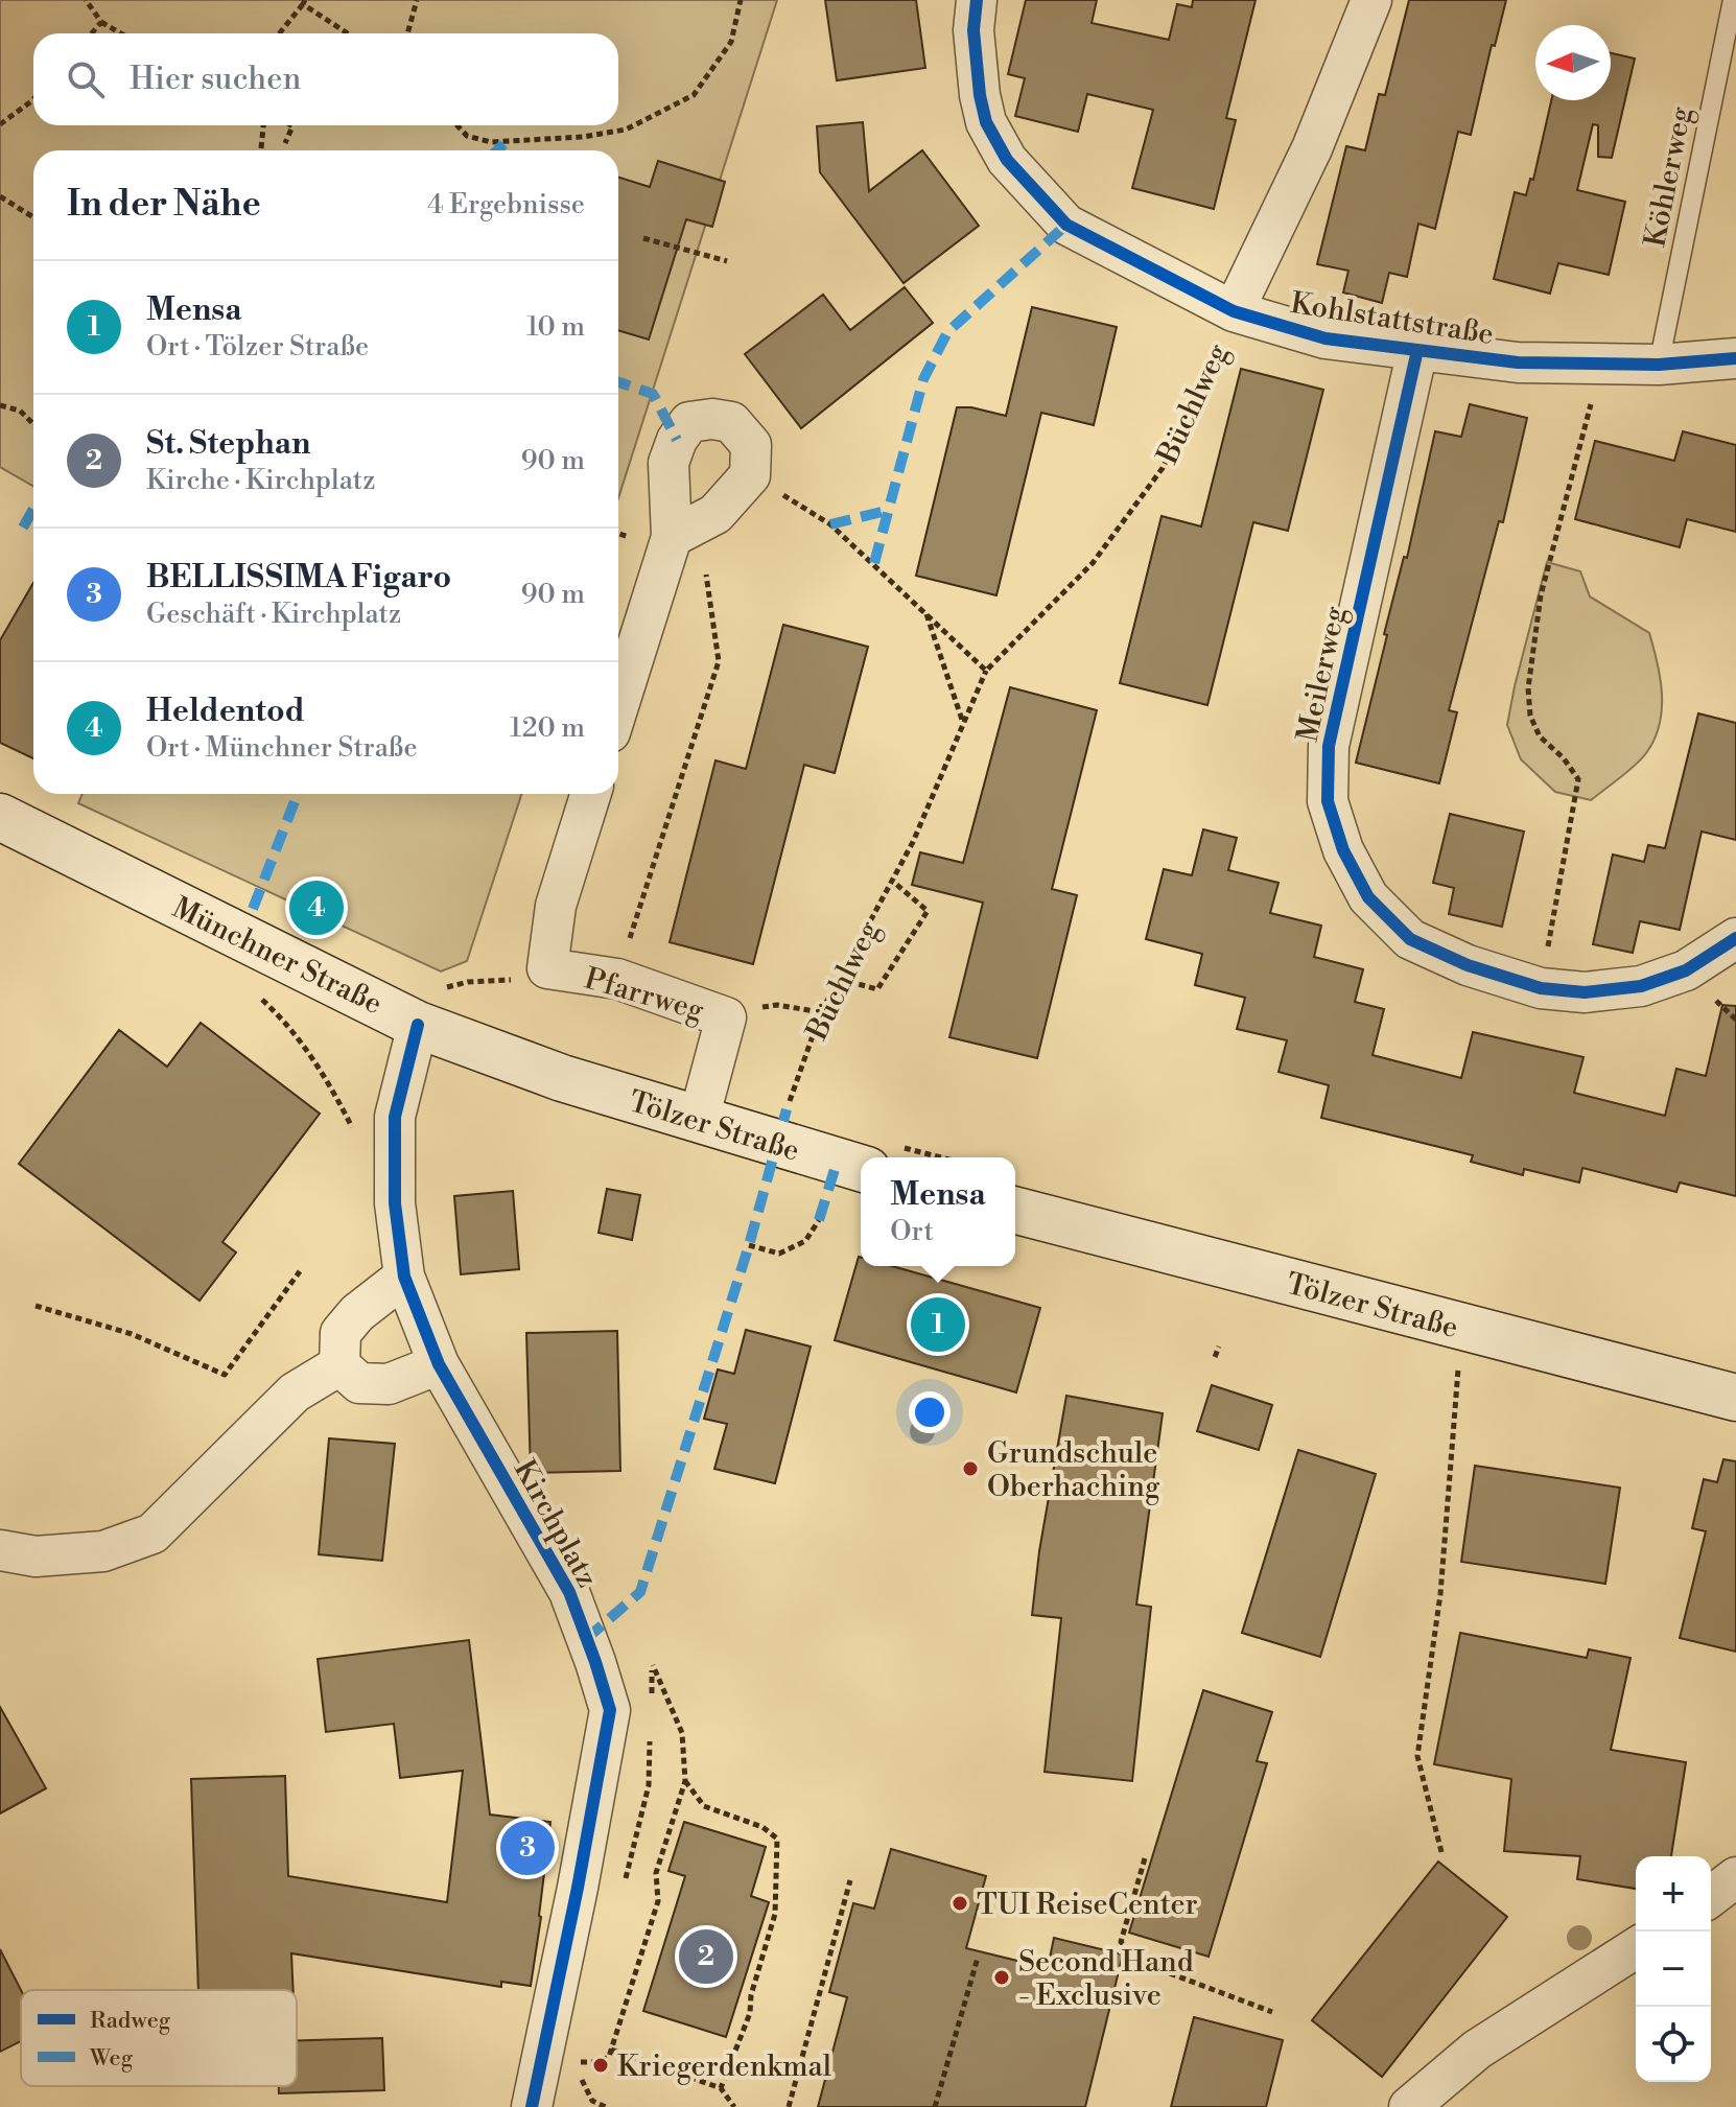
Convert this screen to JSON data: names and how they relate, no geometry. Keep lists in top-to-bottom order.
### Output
{
  "streets": {
    "main road": ["Münchner Straße", "Tölzer Straße"],
    "street": [
      "Kohlstattstraße",
      "Büchlweg",
      "Meilerweg",
      "Pfarrweg",
      "Kirchplatz"
    ],
    "lane": ["Köhlerweg"]
  },
  "crossings": [
    ["Köhlerweg", "Kohlstattstraße"],
    ["Kohlstattstraße", "Büchlweg"],
    ["Kohlstattstraße", "Meilerweg"],
    ["Münchner Straße", "Tölzer Straße"],
    ["Münchner Straße", "Kirchplatz"],
    ["Pfarrweg", "Tölzer Straße"]
  ],
  "places": [
    "Grundschule Oberhaching",
    "TUI ReiseCenter",
    "Second Hand - Exclusive",
    "Kriegerdenkmal"
  ],
  "legend": ["Radweg", "Weg"],
  "north": "left",
  "page": {
    "search": "Hier suchen",
    "heading": ["In der Nähe", "4 Ergebnisse"],
    "list": [
      {
        "mark": "1",
        "name": "Mensa",
        "note": "Ort · Tölzer Straße",
        "value": "10 m"
      },
      {
        "mark": "2",
        "name": "St. Stephan",
        "note": "Kirche · Kirchplatz",
        "value": "90 m"
      },
      {
        "mark": "3",
        "name": "BELLISSIMA Figaro",
        "note": "Geschäft · Kirchplatz",
        "value": "90 m"
      },
      {
        "mark": "4",
        "name": "Heldentod",
        "note": "Ort · Münchner Straße",
        "value": "120 m"
      }
    ],
    "pins": [
      "4",
      "1",
      "3",
      "2"
    ],
    "popup": ["Mensa", "Ort"],
    "map_buttons": ["+", "−"]
  }
}
